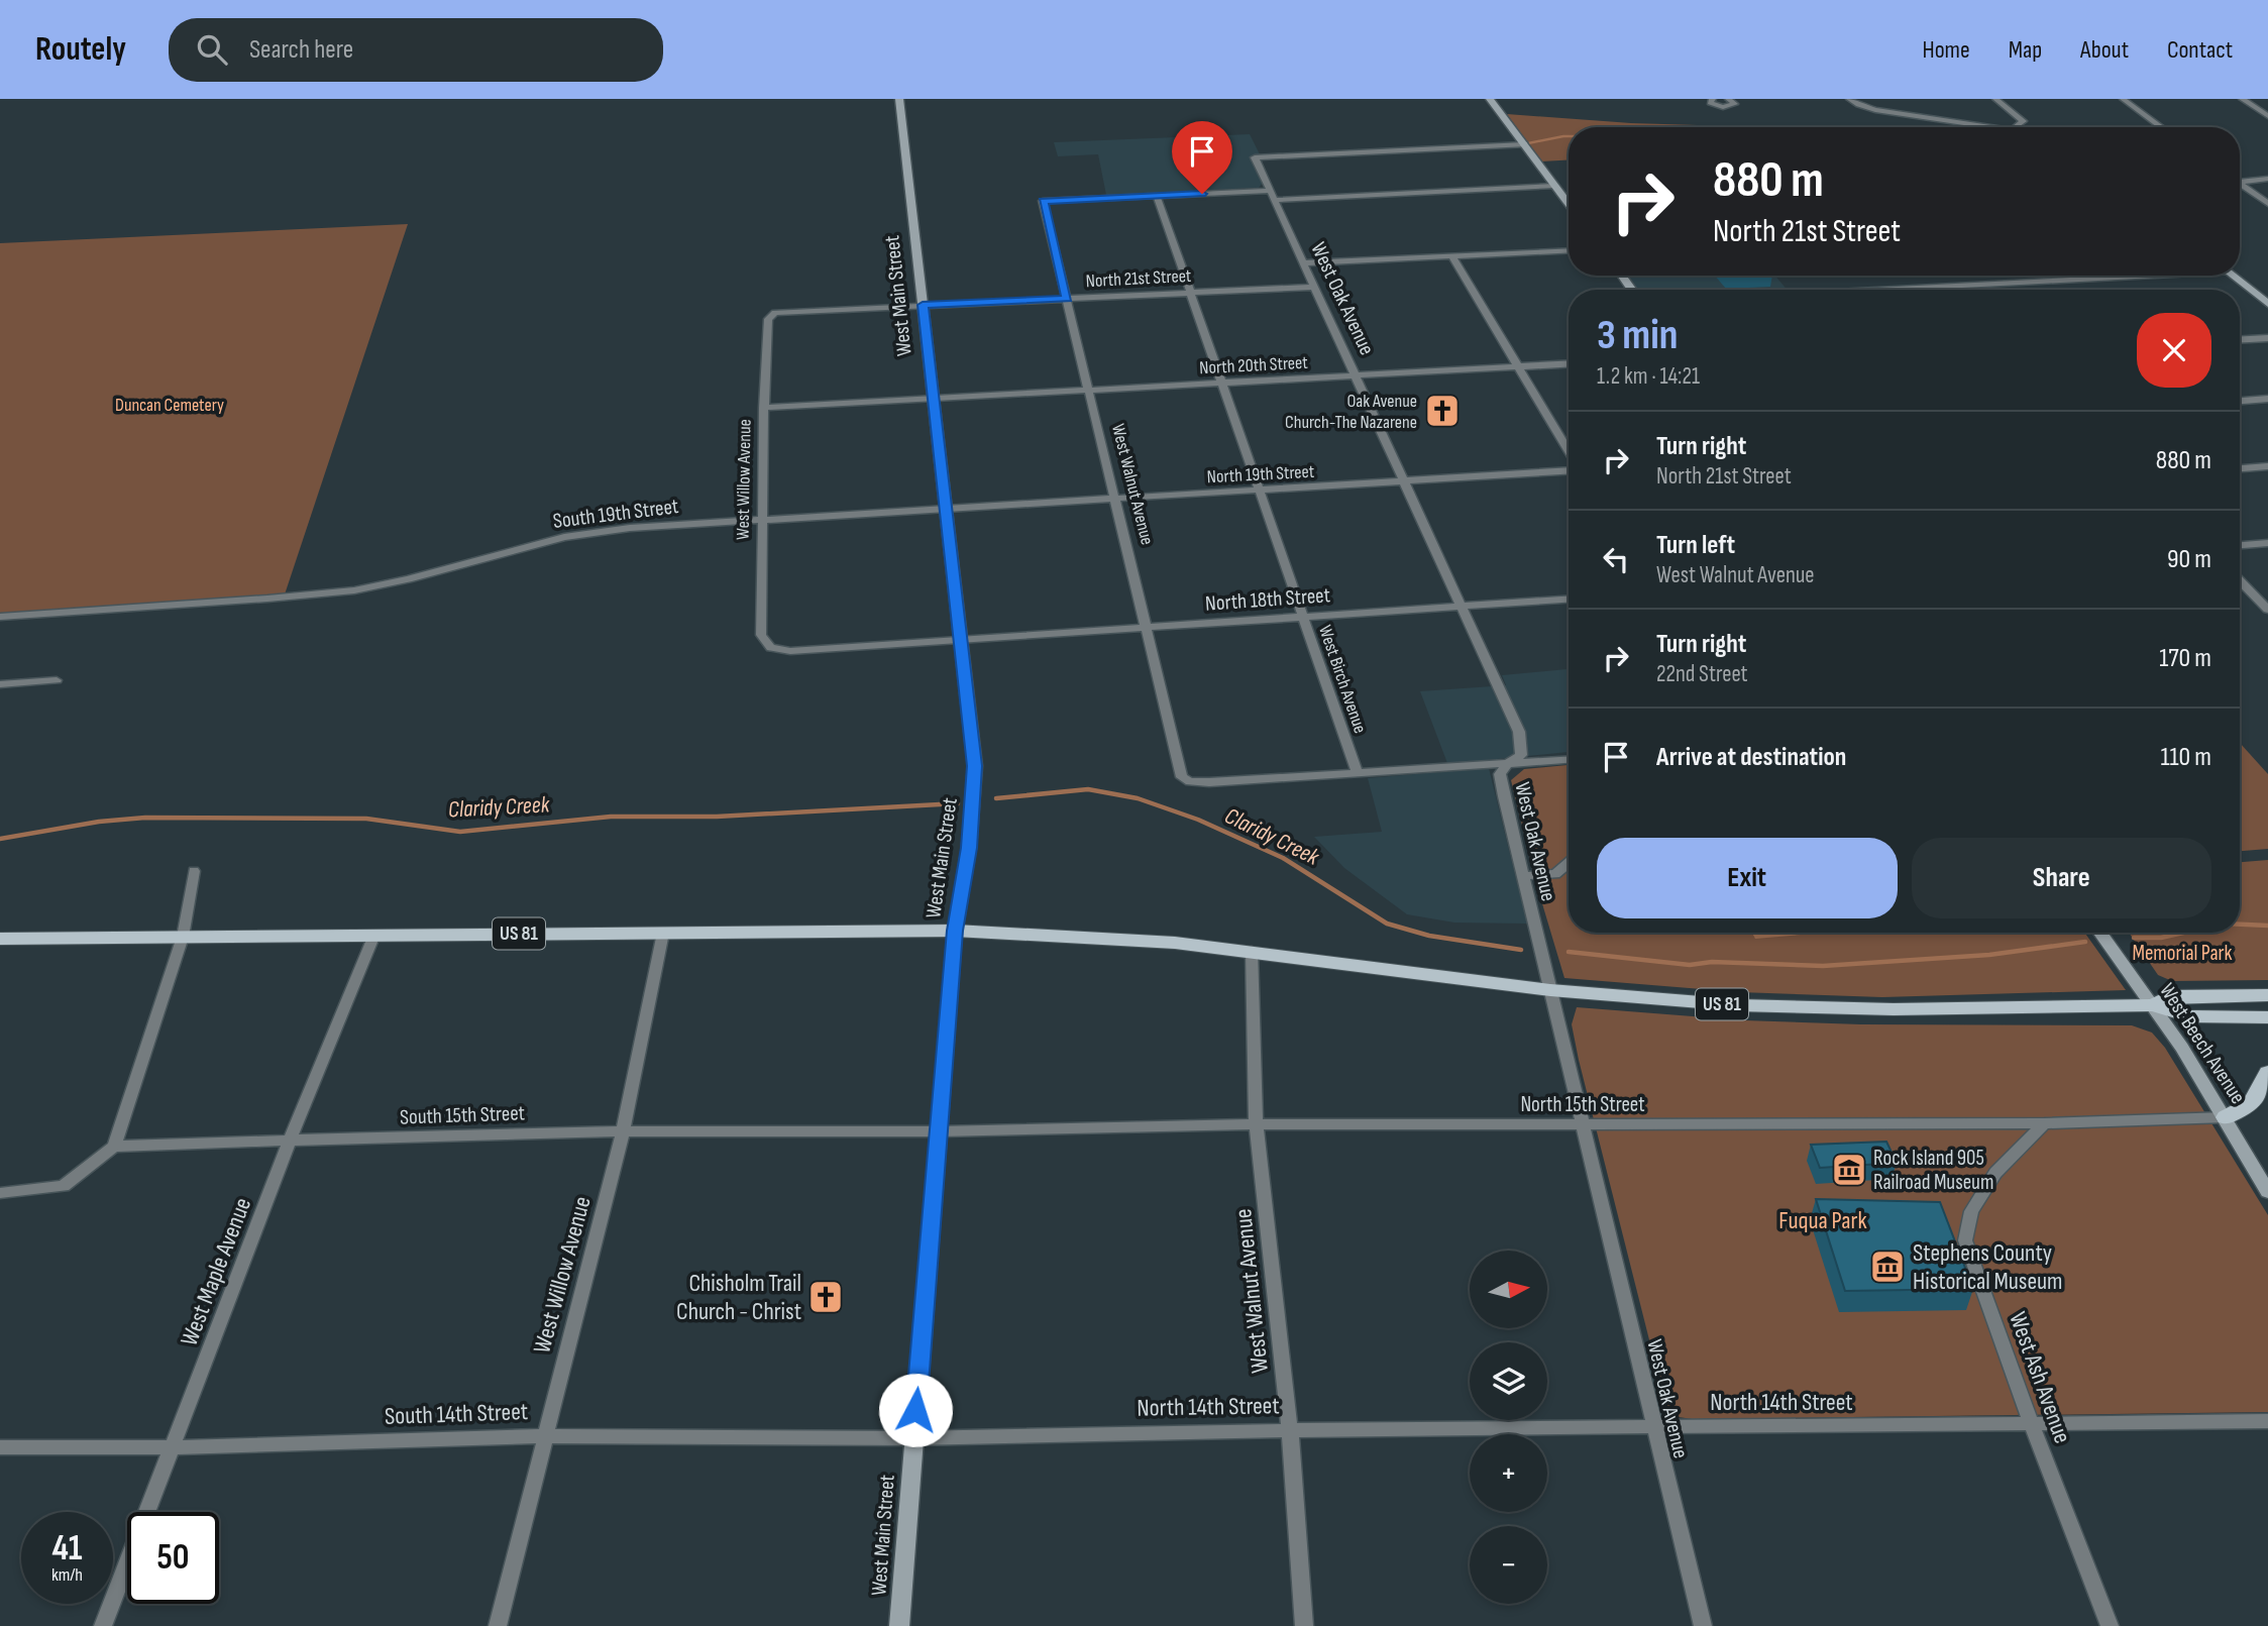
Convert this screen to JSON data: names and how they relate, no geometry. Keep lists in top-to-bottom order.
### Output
{
  "streets": {
    "main road": ["US 81"],
    "street": [
      "North 21st Street",
      "West Main Street",
      "West Oak Avenue",
      "North 20th Street",
      "North 19th Street",
      "West Willow Avenue",
      "West Walnut Avenue",
      "South 19th Street",
      "North 18th Street",
      "West Birch Avenue",
      "West Beech Avenue",
      "North 15th Street",
      "South 15th Street",
      "West Maple Avenue",
      "West Ash Avenue",
      "North 14th Street",
      "South 14th Street"
    ]
  },
  "crossings": [
    ["North 21st Street", "West Main Street"],
    ["North 21st Street", "West Oak Avenue"],
    ["North 21st Street", "West Willow Avenue"],
    ["North 21st Street", "West Walnut Avenue"],
    ["North 21st Street", "West Birch Avenue"],
    ["West Main Street", "North 20th Street"],
    ["West Main Street", "North 19th Street"],
    ["West Main Street", "West Willow Avenue"],
    ["West Main Street", "South 19th Street"],
    ["West Main Street", "North 18th Street"],
    ["West Main Street", "US 81"],
    ["West Main Street", "North 15th Street"],
    ["West Main Street", "South 15th Street"],
    ["West Main Street", "North 14th Street"],
    ["West Main Street", "South 14th Street"],
    ["West Oak Avenue", "North 20th Street"],
    ["West Oak Avenue", "North 19th Street"],
    ["West Oak Avenue", "North 18th Street"],
    ["West Oak Avenue", "US 81"],
    ["West Oak Avenue", "North 15th Street"],
    ["West Oak Avenue", "North 14th Street"],
    ["North 20th Street", "West Willow Avenue"],
    ["North 20th Street", "West Walnut Avenue"],
    ["North 20th Street", "West Birch Avenue"],
    ["North 19th Street", "West Walnut Avenue"],
    ["North 19th Street", "South 19th Street"],
    ["North 19th Street", "West Birch Avenue"],
    ["West Willow Avenue", "South 19th Street"],
    ["West Willow Avenue", "US 81"],
    ["West Willow Avenue", "South 15th Street"],
    ["West Willow Avenue", "South 14th Street"],
    ["West Walnut Avenue", "North 18th Street"],
    ["West Walnut Avenue", "West Birch Avenue"],
    ["West Walnut Avenue", "US 81"],
    ["West Walnut Avenue", "North 15th Street"],
    ["West Walnut Avenue", "North 14th Street"],
    ["North 18th Street", "West Birch Avenue"],
    ["US 81", "West Beech Avenue"],
    ["US 81", "West Maple Avenue"],
    ["West Beech Avenue", "North 15th Street"],
    ["North 15th Street", "South 15th Street"],
    ["North 15th Street", "West Ash Avenue"],
    ["South 15th Street", "West Maple Avenue"],
    ["West Maple Avenue", "South 14th Street"],
    ["West Ash Avenue", "North 14th Street"],
    ["North 14th Street", "South 14th Street"]
  ],
  "water": ["Claridy Creek"],
  "parks": ["Duncan Cemetery", "Memorial Park", "Fuqua Park"],
  "places": {
    "church": ["Oak Avenue Church-The Nazarene", "Chisholm Trail Church - Christ"],
    "museum": ["Rock Island 905 Railroad Museum", "Stephens County Historical Museum"]
  },
  "north": "right",
  "page": {
    "header": "Routely",
    "search": "Search here",
    "nav": [
      "Home",
      "Map",
      "About",
      "Contact"
    ],
    "turn": ["880 m", "North 21st Street"],
    "heading": ["3 min", "1.2 km · 14:21"],
    "list": [
      {
        "name": "Turn right",
        "note": "North 21st Street",
        "value": "880 m"
      },
      {
        "name": "Turn left",
        "note": "West Walnut Avenue",
        "value": "90 m"
      },
      {
        "name": "Turn right",
        "note": "22nd Street",
        "value": "170 m"
      },
      {
        "name": "Arrive at destination",
        "value": "110 m"
      }
    ],
    "buttons": ["Exit", "Share"],
    "map_buttons": ["+", "−"],
    "speed": "41 km/h",
    "limit": "50"
  }
}
